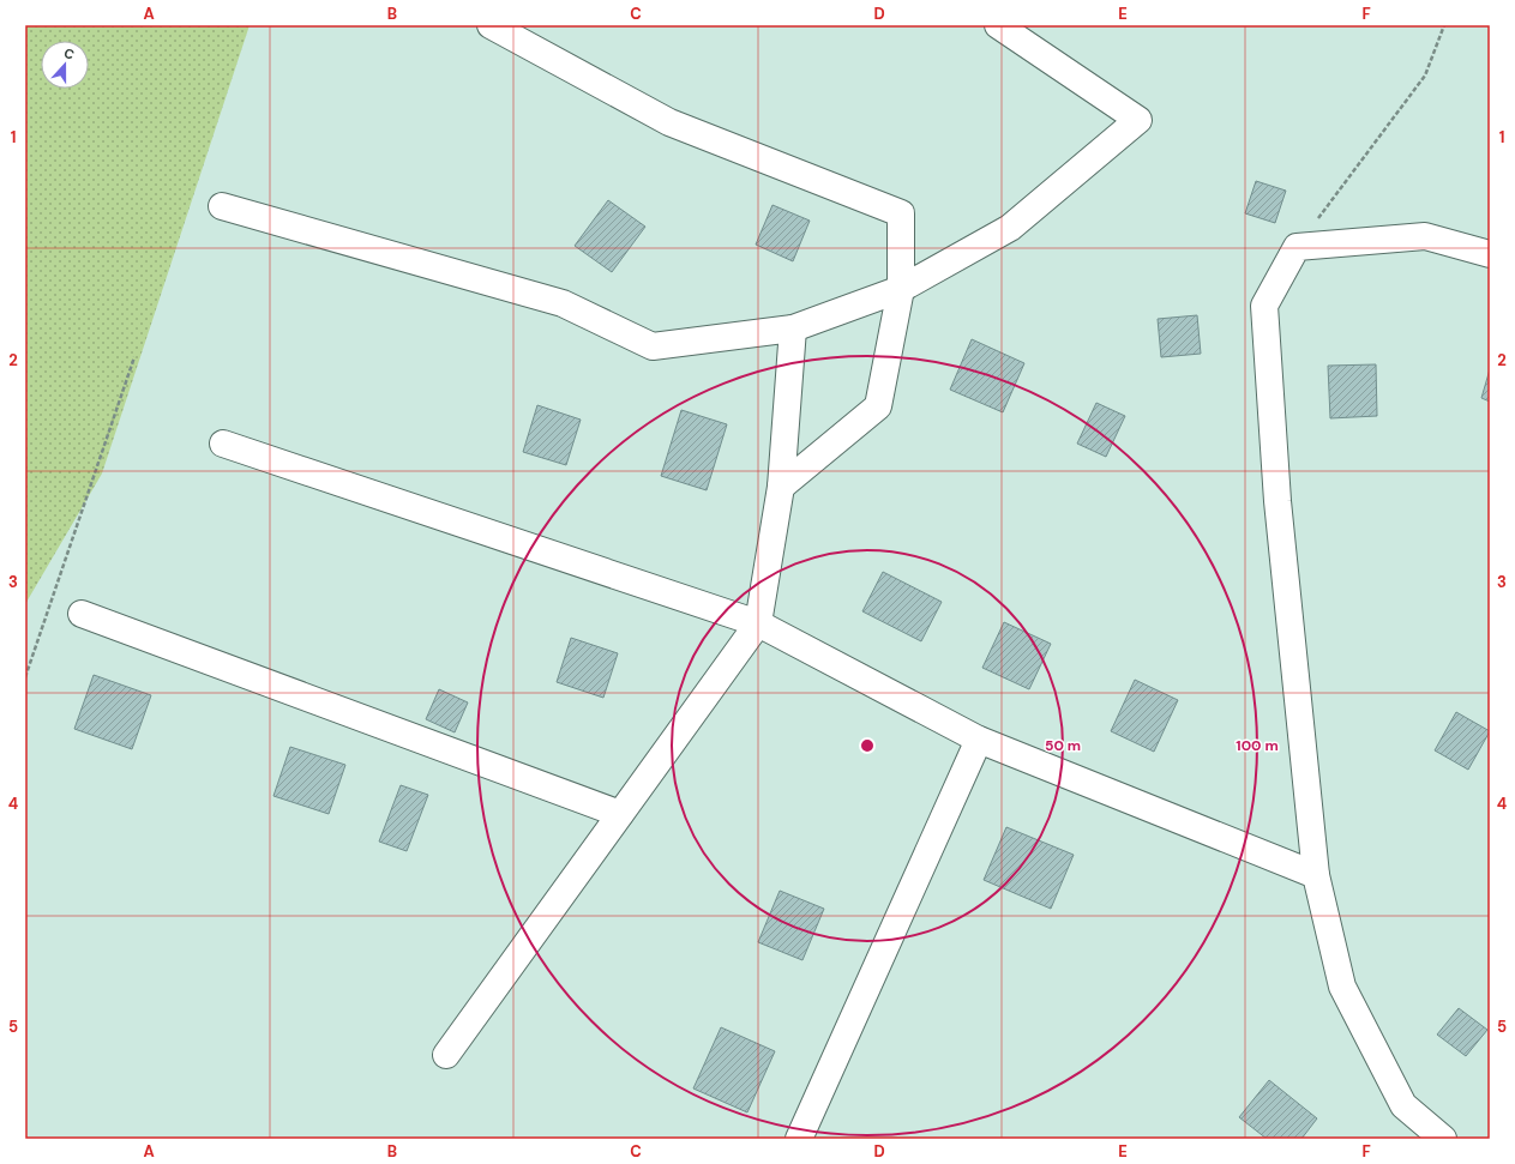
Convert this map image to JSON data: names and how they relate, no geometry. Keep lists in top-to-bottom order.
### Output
{
  "north": "top",
  "grid": {
    "columns": [
      "A",
      "B",
      "C",
      "D",
      "E",
      "F"
    ],
    "rows": [
      "1",
      "2",
      "3",
      "4",
      "5"
    ]
  },
  "rings": ["50 m", "100 m"]
}
